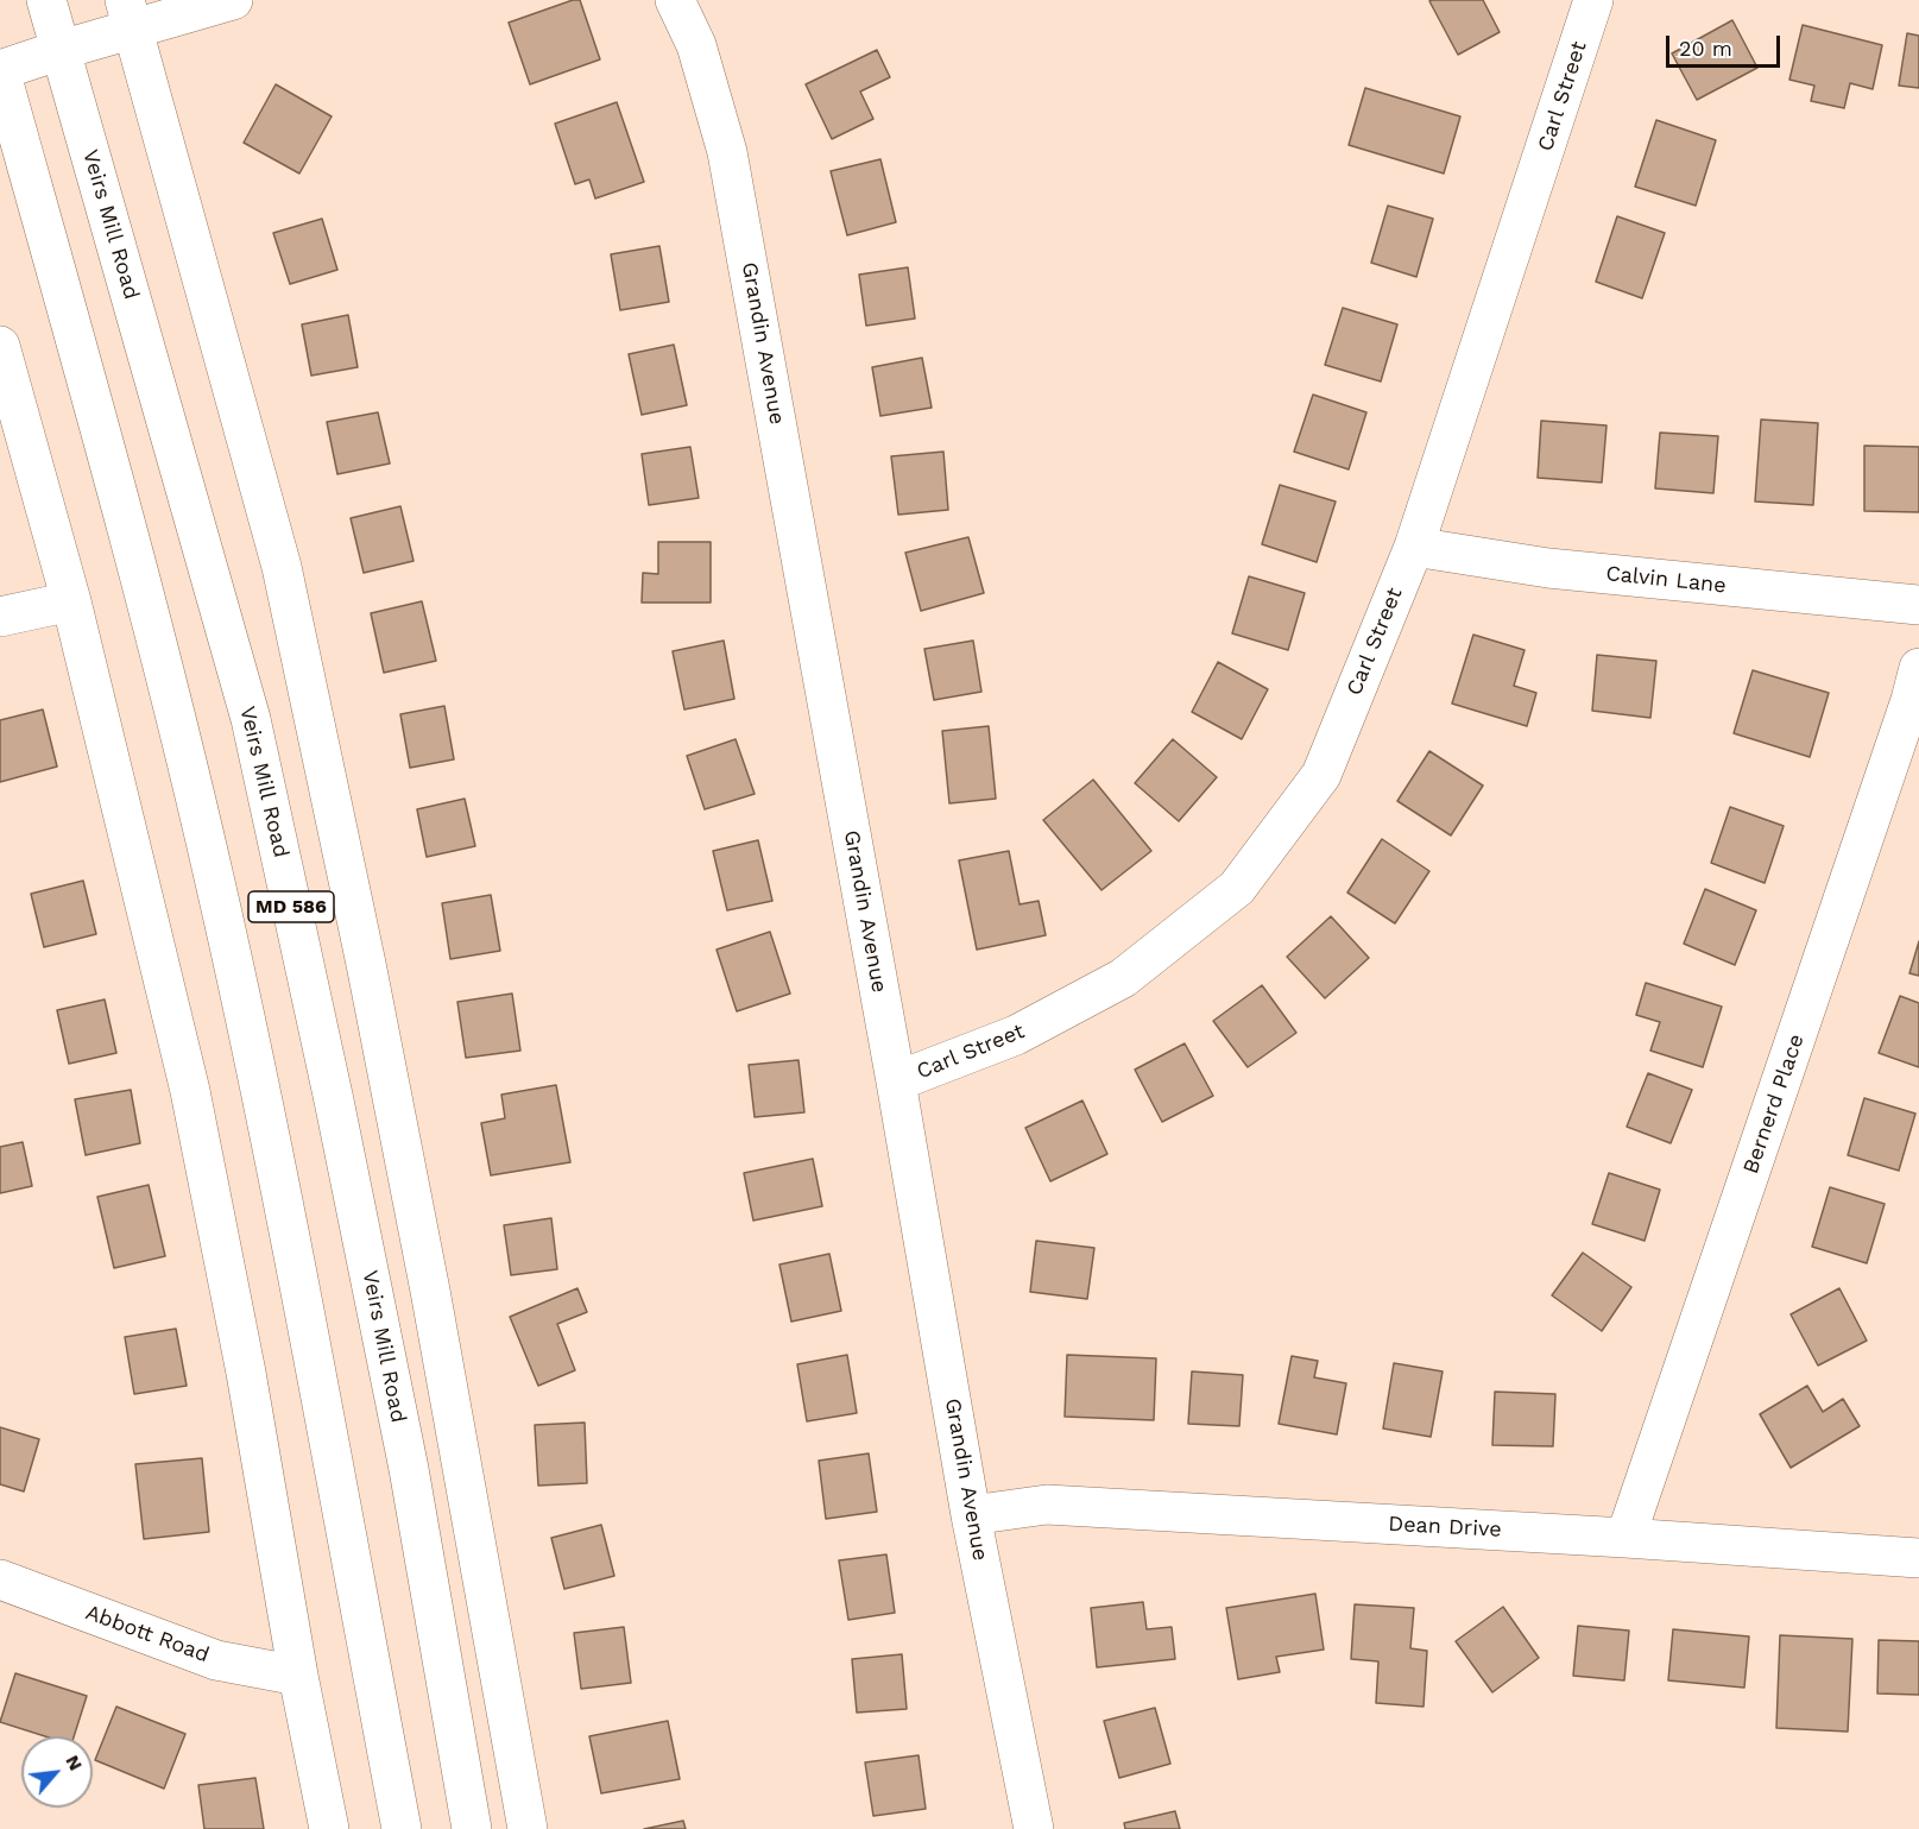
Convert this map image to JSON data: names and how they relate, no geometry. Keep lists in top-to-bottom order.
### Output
{
  "streets": {
    "street": [
      "Carl Street",
      "Veirs Mill Road",
      "Grandin Avenue",
      "Calvin Lane",
      "MD 586",
      "Bernerd Place",
      "Dean Drive",
      "Abbott Road"
    ]
  },
  "crossings": [
    ["Carl Street", "Grandin Avenue"],
    ["Carl Street", "Calvin Lane"],
    ["Grandin Avenue", "Dean Drive"],
    ["Bernerd Place", "Dean Drive"]
  ],
  "scale_bar": "20 m",
  "north": "top right"
}
